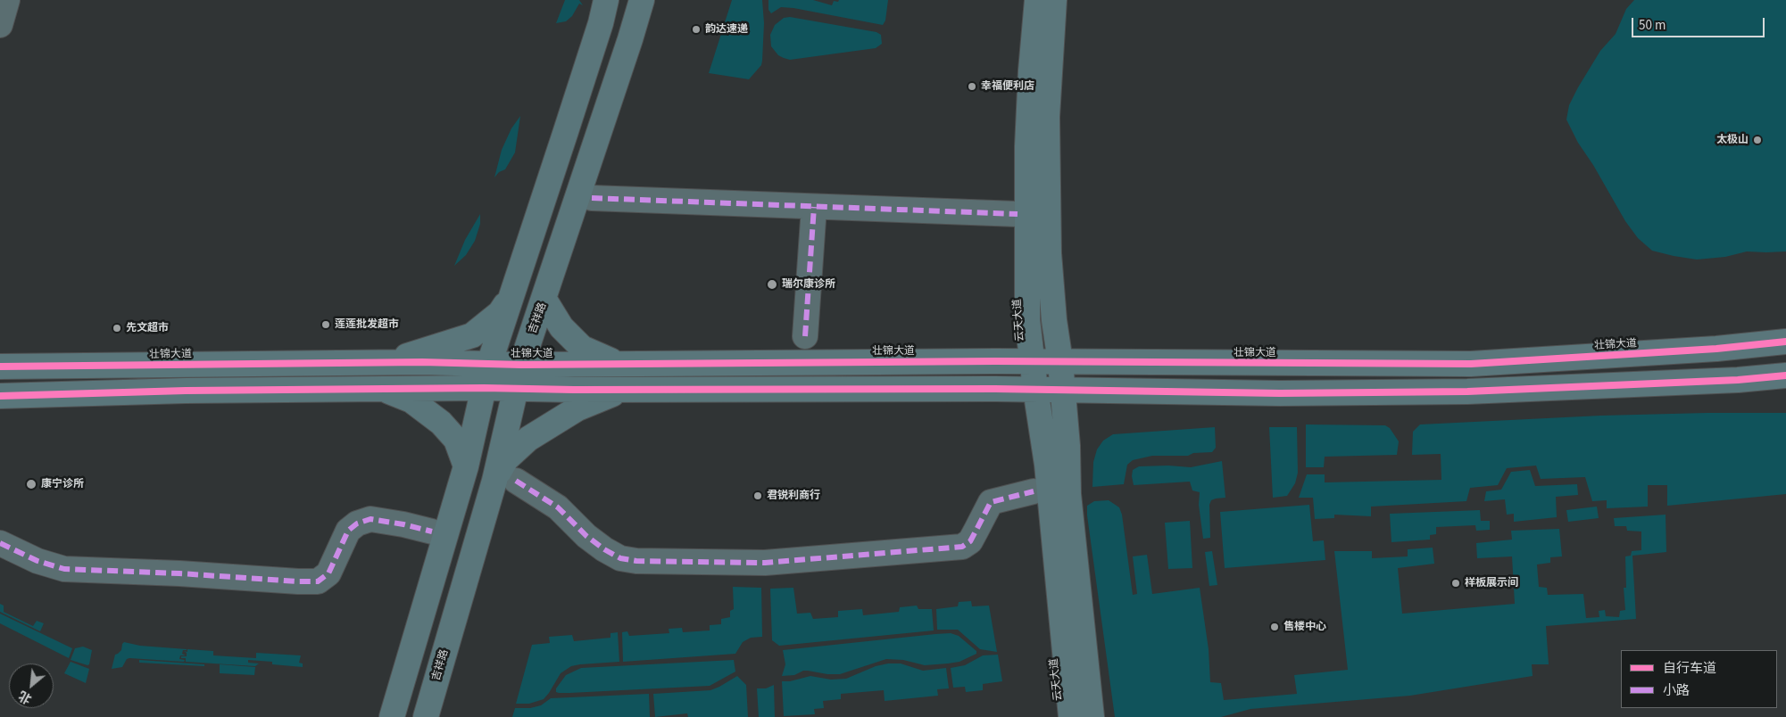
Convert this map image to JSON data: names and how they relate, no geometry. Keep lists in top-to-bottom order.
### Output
{
  "streets": {
    "main road": ["吉祥路", "云天大道", "壮锦大道"]
  },
  "crossings": [
    ["吉祥路", "壮锦大道"],
    ["云天大道", "壮锦大道"]
  ],
  "places": [
    "韵达速递",
    "幸福便利店",
    "太极山",
    "瑞尔康诊所",
    "莲莲批发超市",
    "先文超市",
    "康宁诊所",
    "君锐利商行",
    "样板展示间",
    "售楼中心"
  ],
  "legend": ["自行车道", "小路"],
  "scale_bar": "50 m",
  "north": "bottom left"
}
